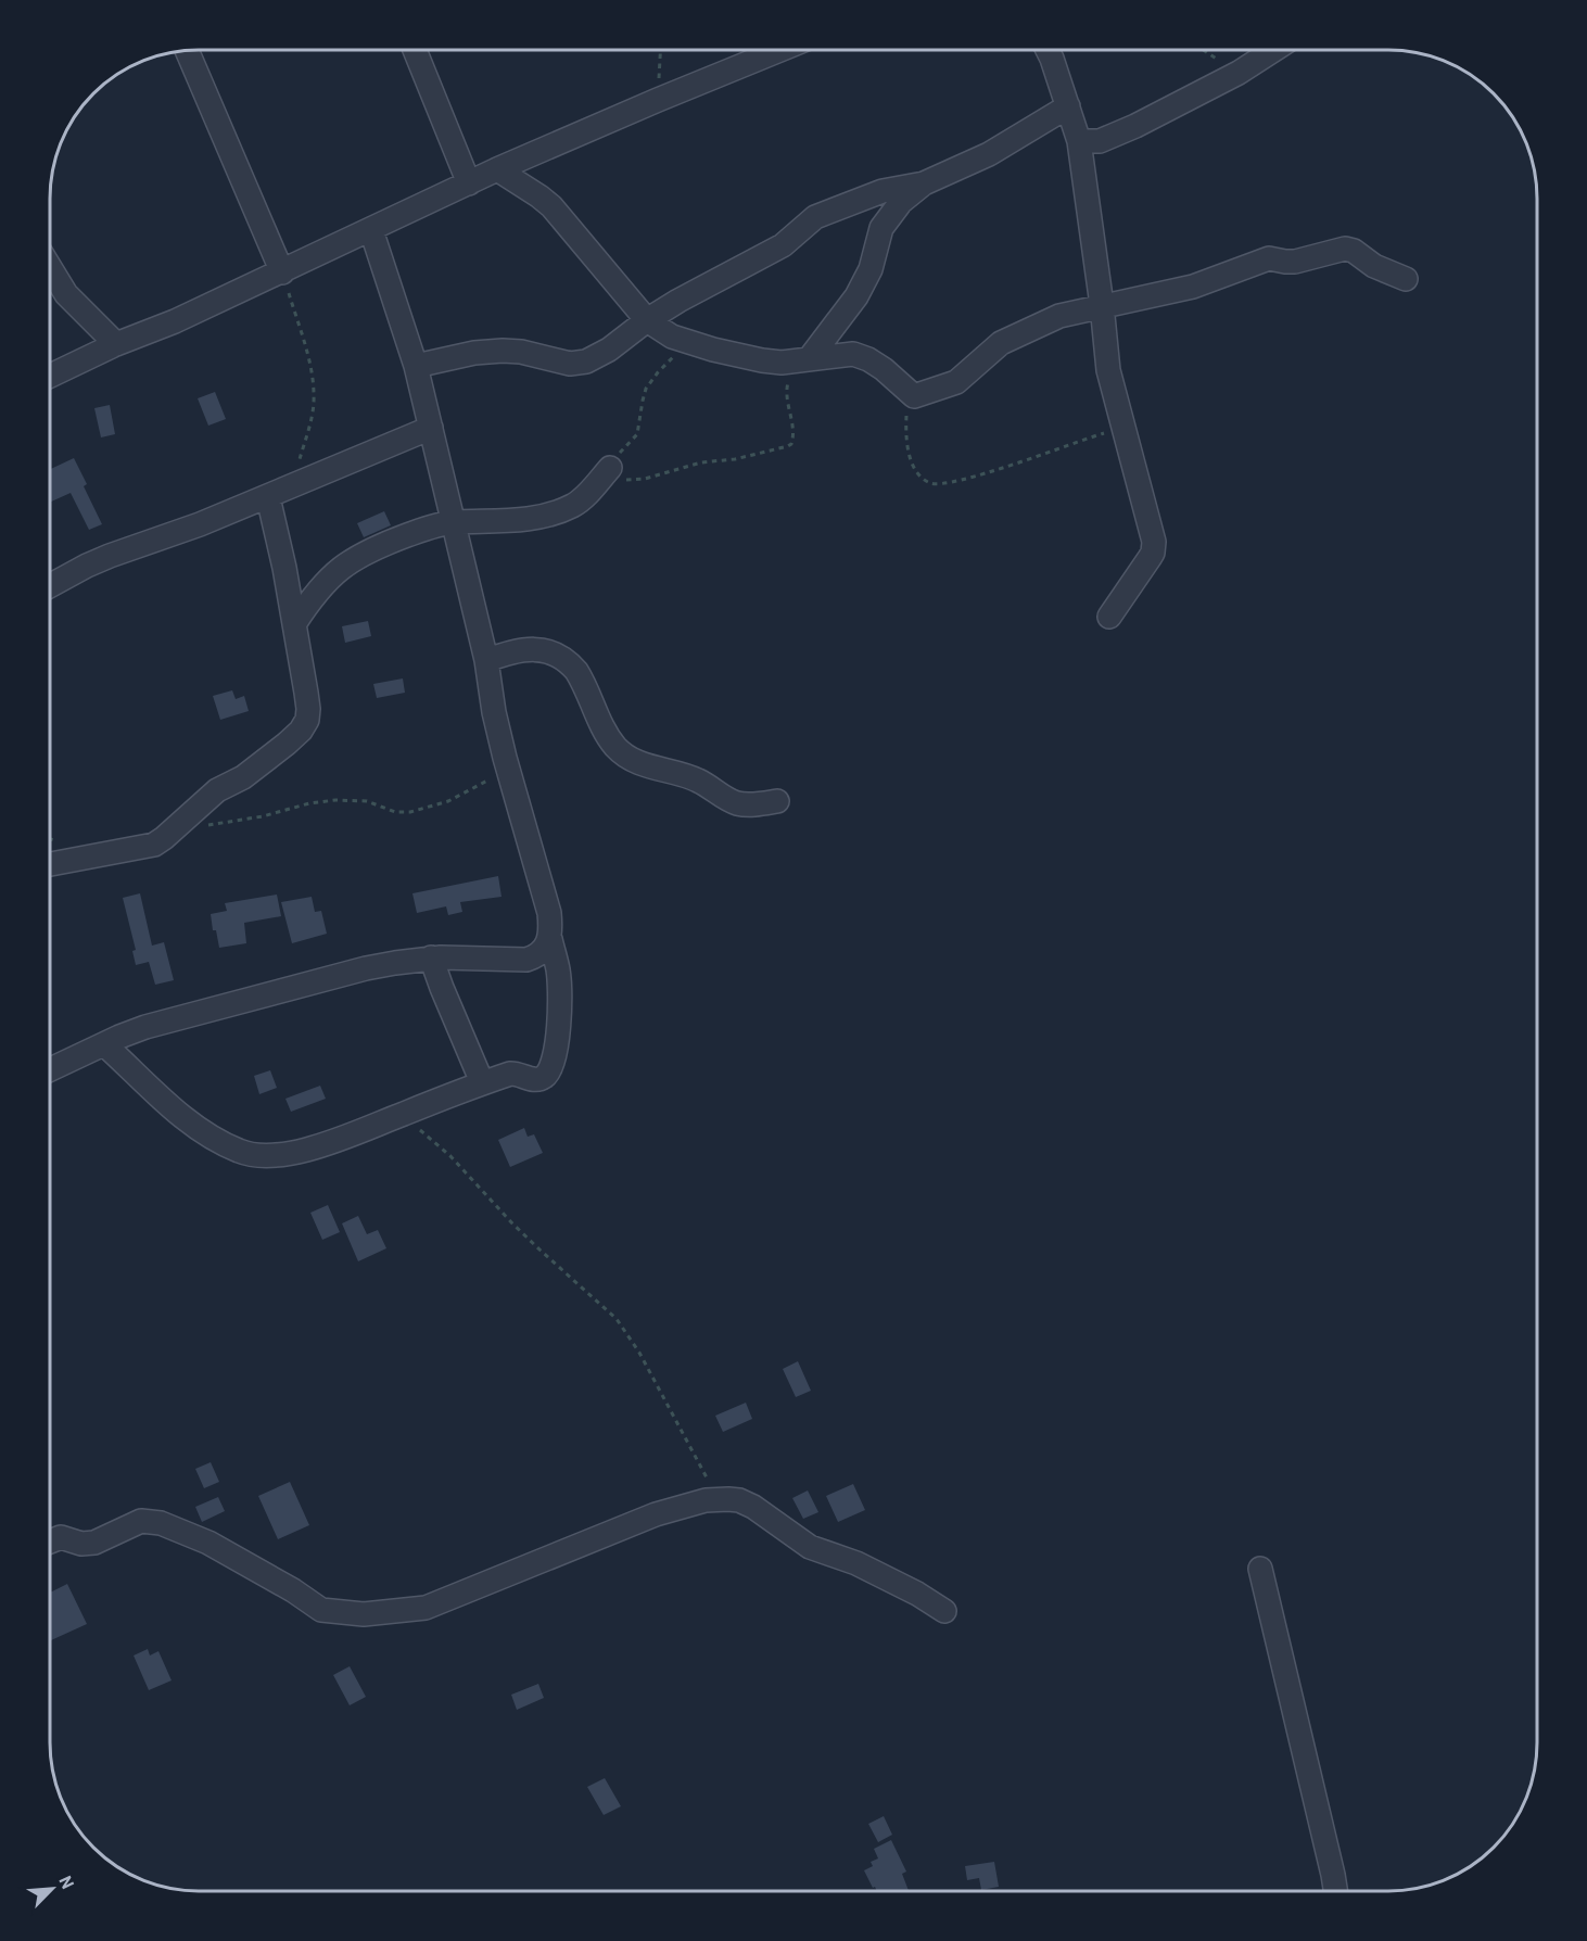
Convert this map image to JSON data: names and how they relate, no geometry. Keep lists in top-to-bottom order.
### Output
{
  "north": "top right"
}
